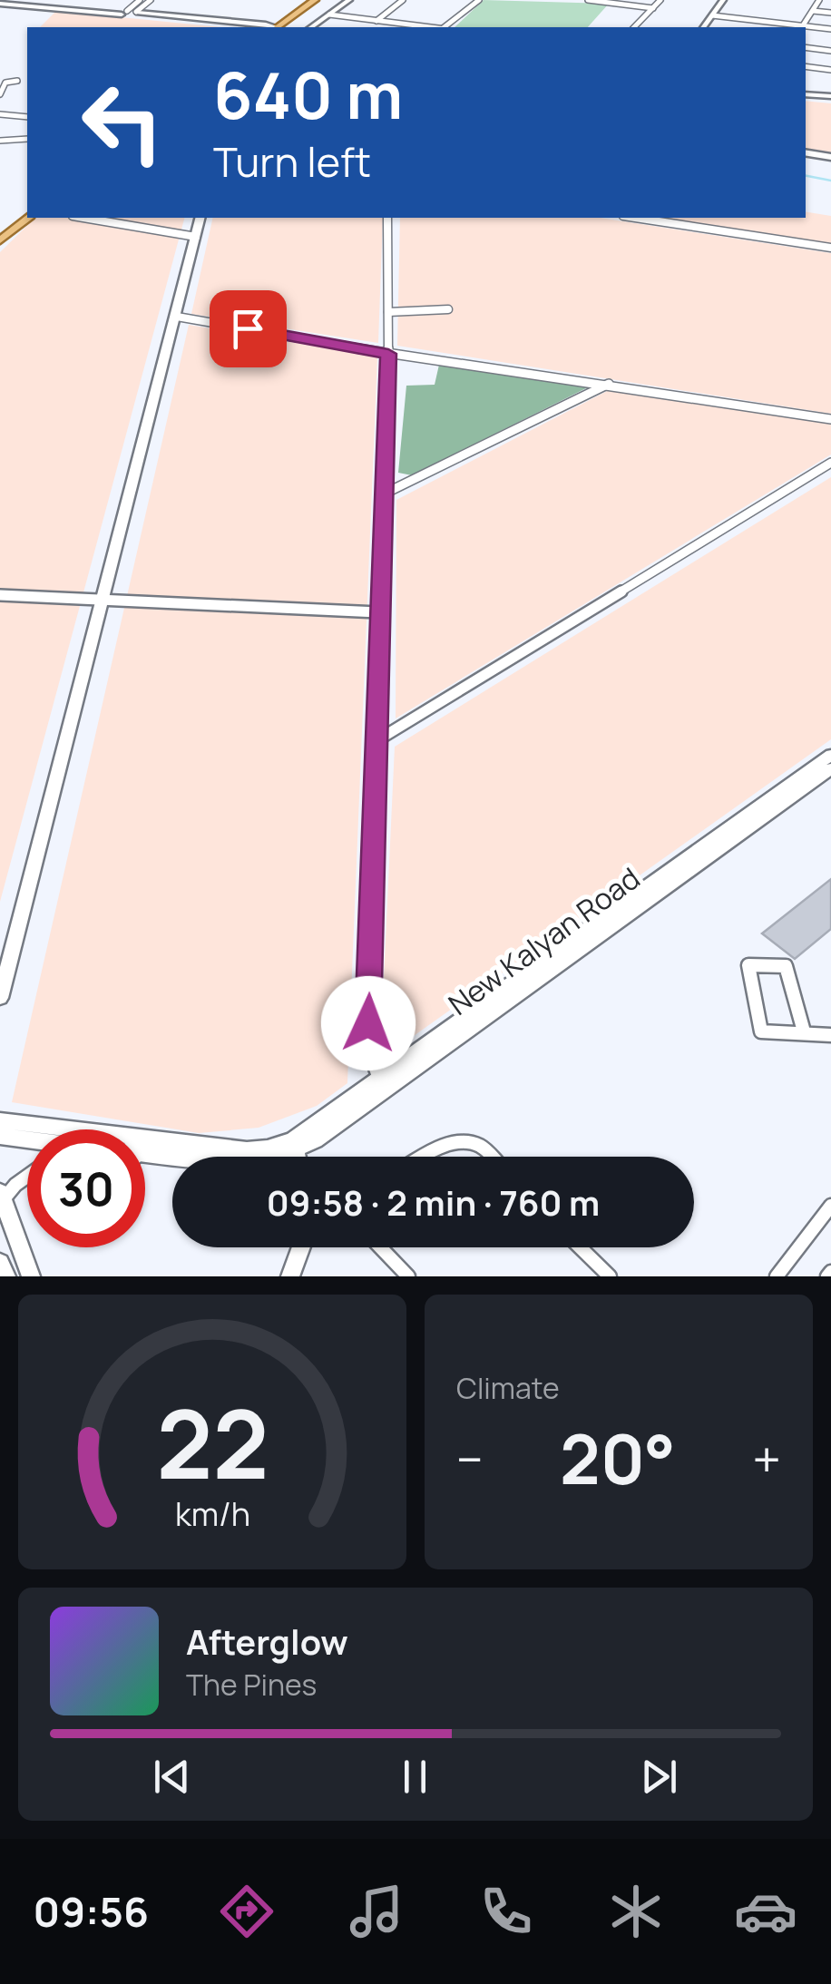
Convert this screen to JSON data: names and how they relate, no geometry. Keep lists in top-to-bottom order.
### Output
{
  "streets": {
    "street": ["New Kalyan Road"]
  },
  "page": {
    "turn": ["640 m", "Turn left"],
    "limit": "30",
    "trip": "09:58 · 2 min · 760 m",
    "tile": "Climate",
    "heat": ["−", "20°", "+"],
    "song": ["Afterglow", "The Pines"],
    "tabs": "09:56",
    "gauge": ["22", "km/h"]
  }
}
